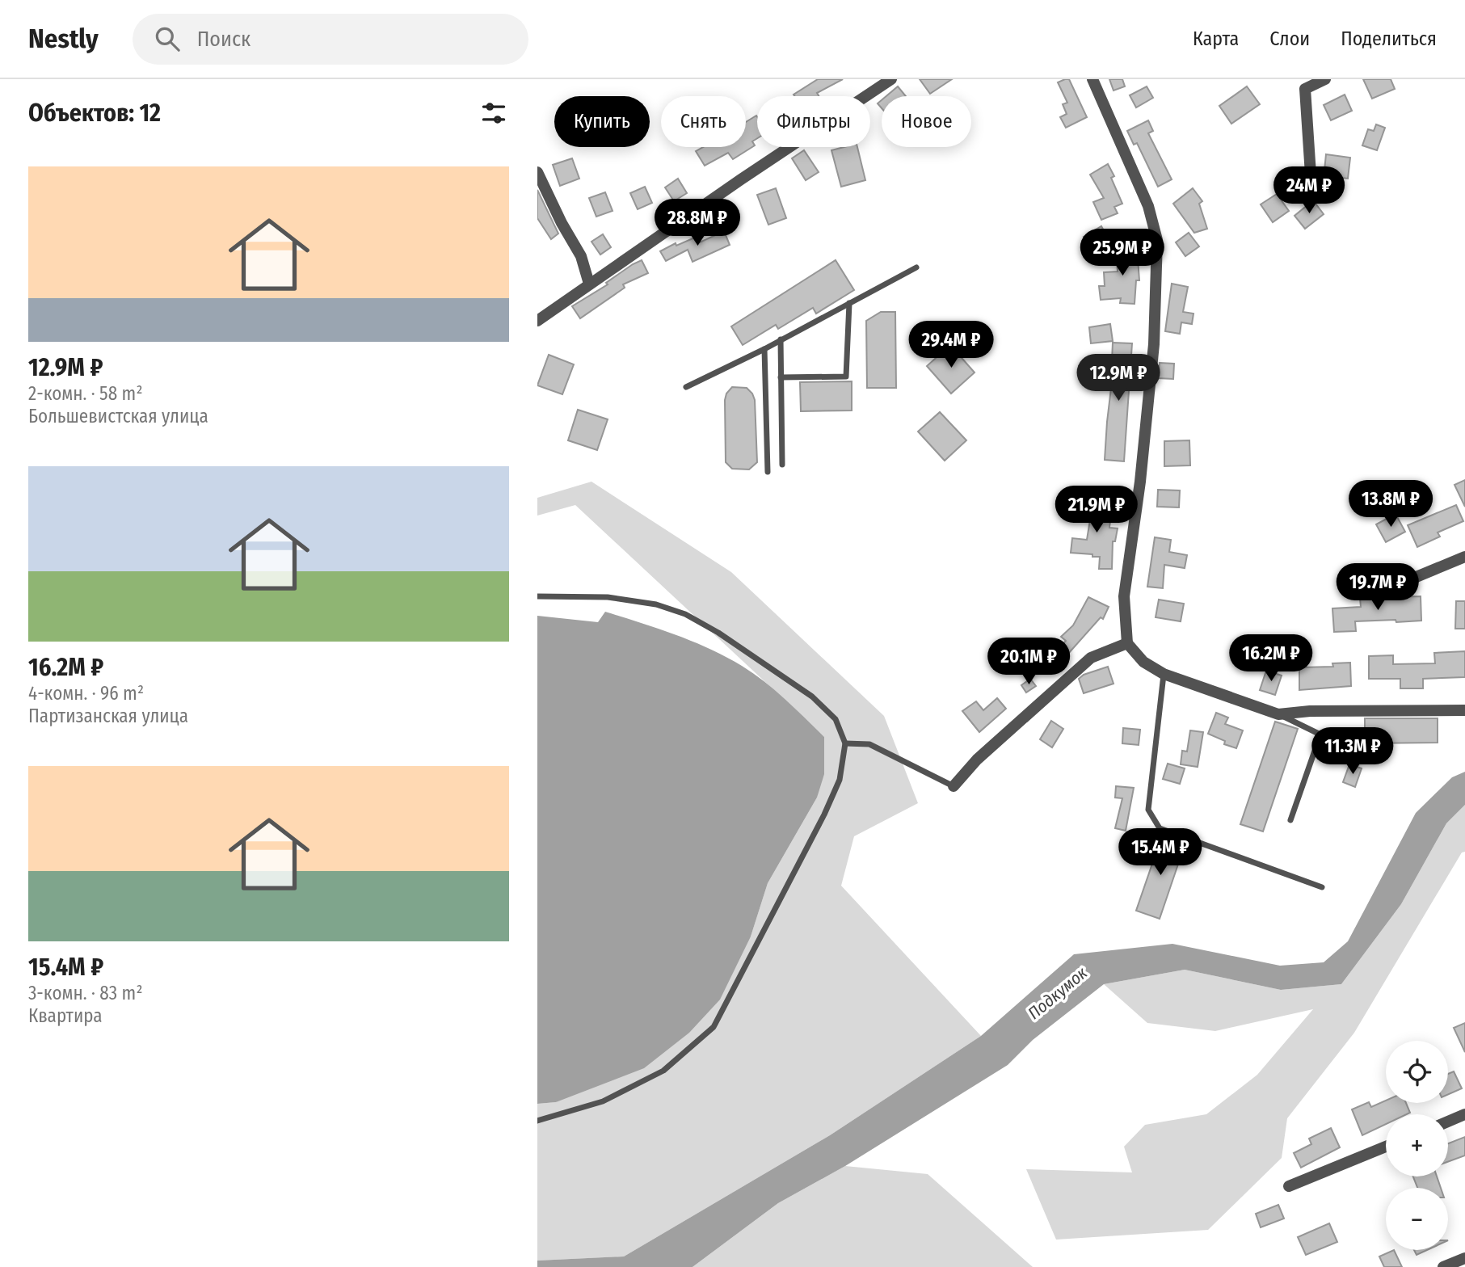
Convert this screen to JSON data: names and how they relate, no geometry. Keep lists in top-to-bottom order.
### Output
{
  "water": ["Подкумок"],
  "page": {
    "header": "Nestly",
    "search": "Поиск",
    "nav": ["Карта", "Слои", "Поделиться"],
    "heading": "Объектов: 12",
    "chip": [
      "Купить",
      "Снять",
      "Фильтры",
      "Новое"
    ],
    "list": [
      {
        "name": "12.9M ₽",
        "note": "2-комн. · 58 m² · Большевистская улица"
      },
      {
        "name": "16.2M ₽",
        "note": "4-комн. · 96 m² · Партизанская улица"
      },
      {
        "name": "15.4M ₽",
        "note": "3-комн. · 83 m² · Квартира"
      }
    ],
    "price": [
      "24M ₽",
      "28.8M ₽",
      "25.9M ₽",
      "29.4M ₽",
      "12.9M ₽",
      "13.8M ₽",
      "21.9M ₽",
      "19.7M ₽",
      "16.2M ₽",
      "20.1M ₽",
      "11.3M ₽",
      "15.4M ₽"
    ],
    "map_buttons": ["+", "−"]
  }
}
